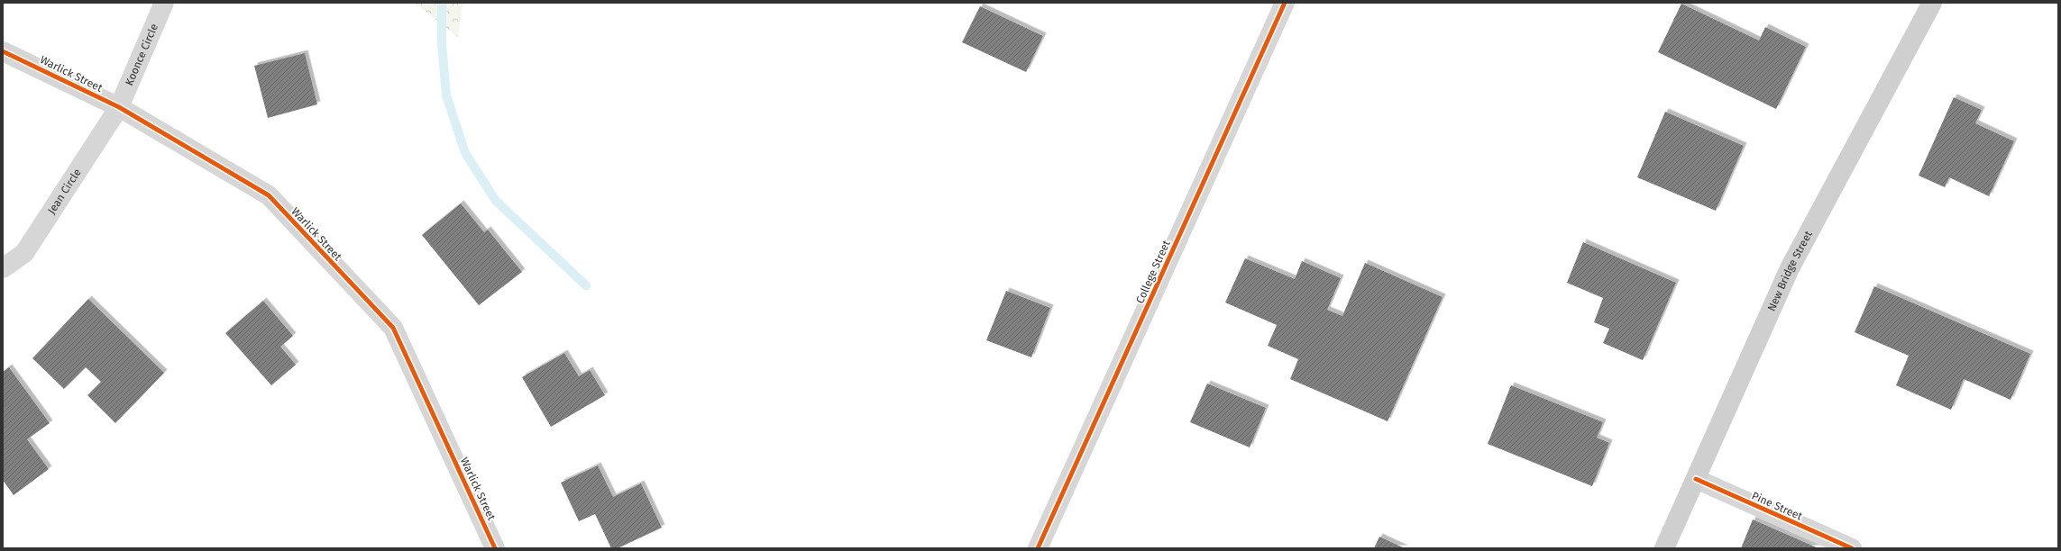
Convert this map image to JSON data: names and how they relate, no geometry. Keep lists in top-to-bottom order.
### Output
{
  "streets": {
    "main road": ["New Bridge Street"],
    "street": [
      "Koonce Circle",
      "Warlick Street",
      "Jean Circle",
      "College Street",
      "Pine Street"
    ]
  },
  "crossings": [
    ["Koonce Circle", "Warlick Street"],
    ["Koonce Circle", "Jean Circle"],
    ["Warlick Street", "Jean Circle"],
    ["New Bridge Street", "Pine Street"]
  ]
}
